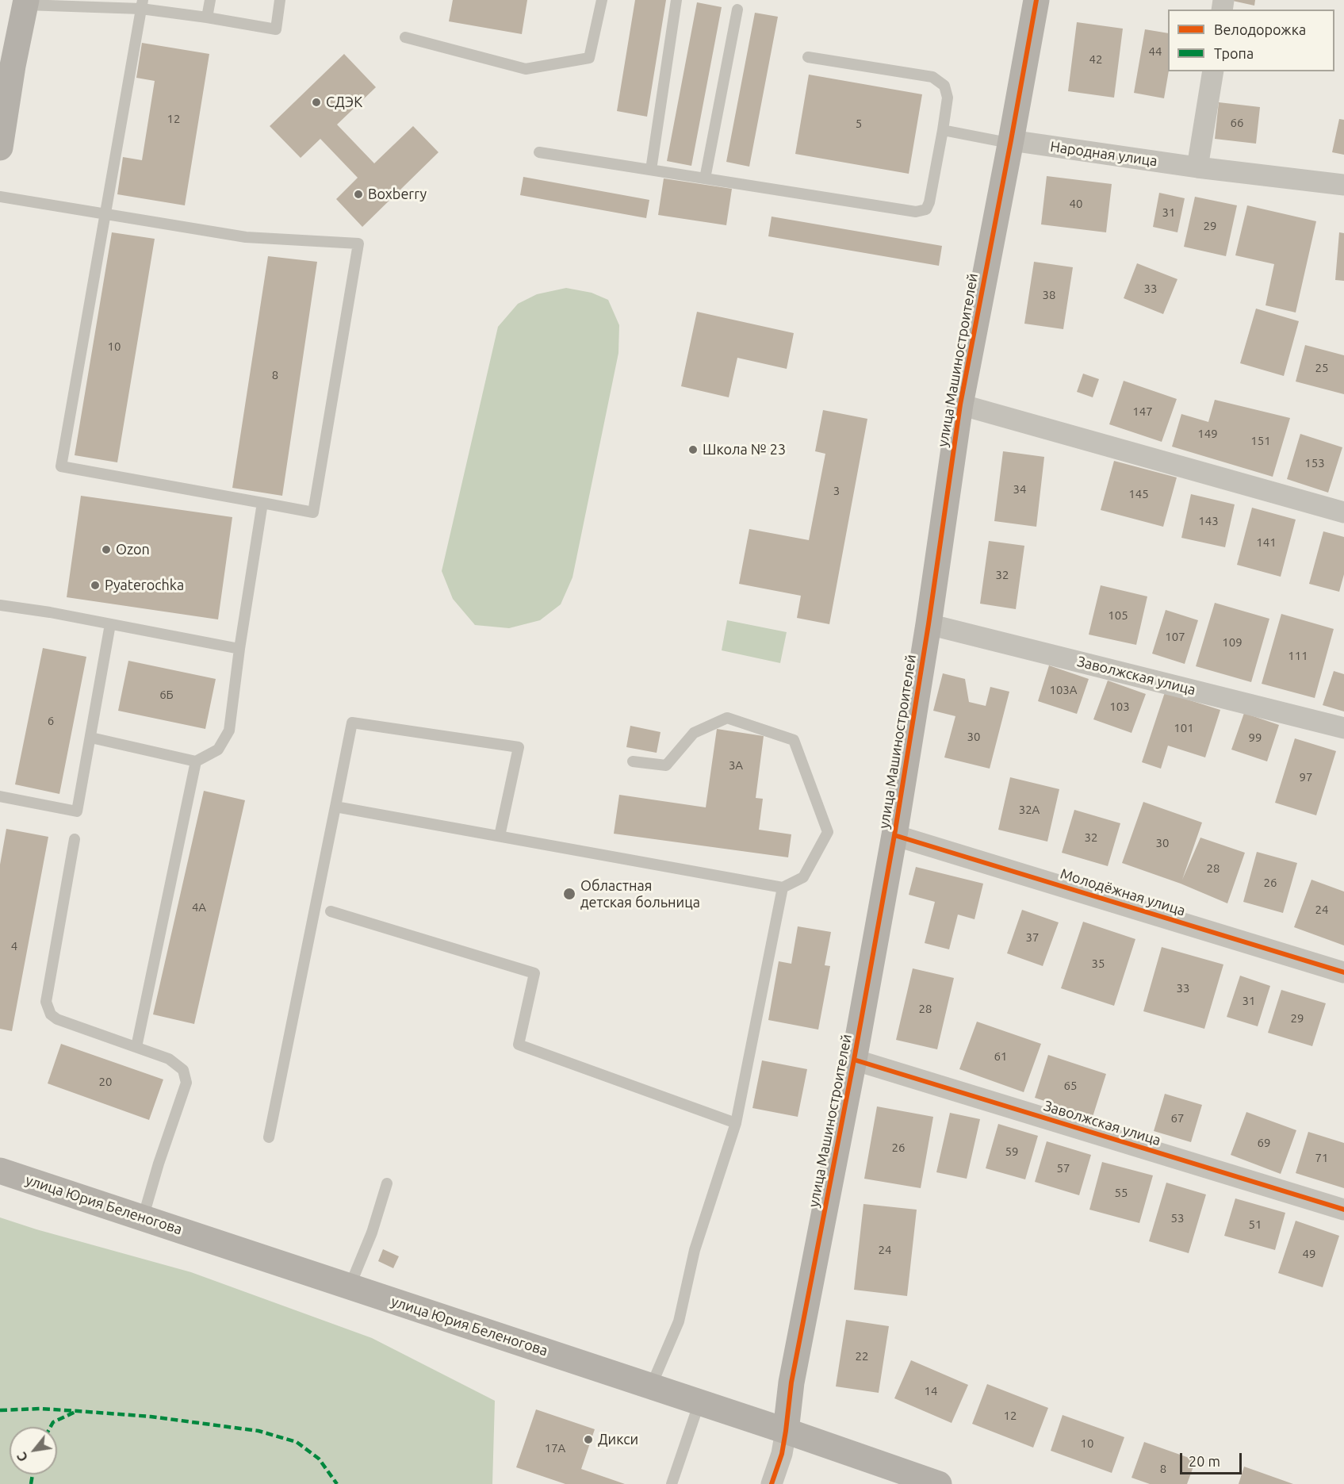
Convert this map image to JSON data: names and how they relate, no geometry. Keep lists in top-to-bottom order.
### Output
{
  "streets": {
    "street": [
      "Народная улица",
      "улица Машиностроителей",
      "Заволжская улица",
      "Молодёжная улица",
      "улица Юрия Беленогова"
    ]
  },
  "crossings": [
    ["Народная улица", "улица Машиностроителей"],
    ["улица Машиностроителей", "Заволжская улица"],
    ["улица Машиностроителей", "Молодёжная улица"],
    ["улица Машиностроителей", "улица Юрия Беленогова"]
  ],
  "places": [
    "СДЭК",
    "Boxberry",
    "Школа № 23",
    "Ozon",
    "Pyaterochka",
    "Областная детская больница",
    "Дикси"
  ],
  "house_numbers": [
    "44",
    "42",
    "12",
    "66",
    "5",
    "40",
    "31",
    "29",
    "33",
    "38",
    "10",
    "25",
    "8",
    "147",
    "149",
    "151",
    "153",
    "34",
    "3",
    "145",
    "143",
    "141",
    "32",
    "105",
    "107",
    "109",
    "111",
    "103А",
    "6Б",
    "103",
    "6",
    "101",
    "30",
    "99",
    "3А",
    "97",
    "32А",
    "32",
    "30",
    "28",
    "26",
    "4А",
    "24",
    "37",
    "4",
    "35",
    "33",
    "31",
    "28",
    "29",
    "61",
    "20",
    "65",
    "67",
    "69",
    "26",
    "59",
    "71",
    "57",
    "55",
    "53",
    "51",
    "24",
    "49",
    "22",
    "14",
    "12",
    "10",
    "17А",
    "8"
  ],
  "legend": ["Велодорожка", "Тропа"],
  "scale_bar": "20 m",
  "north": "bottom left"
}
